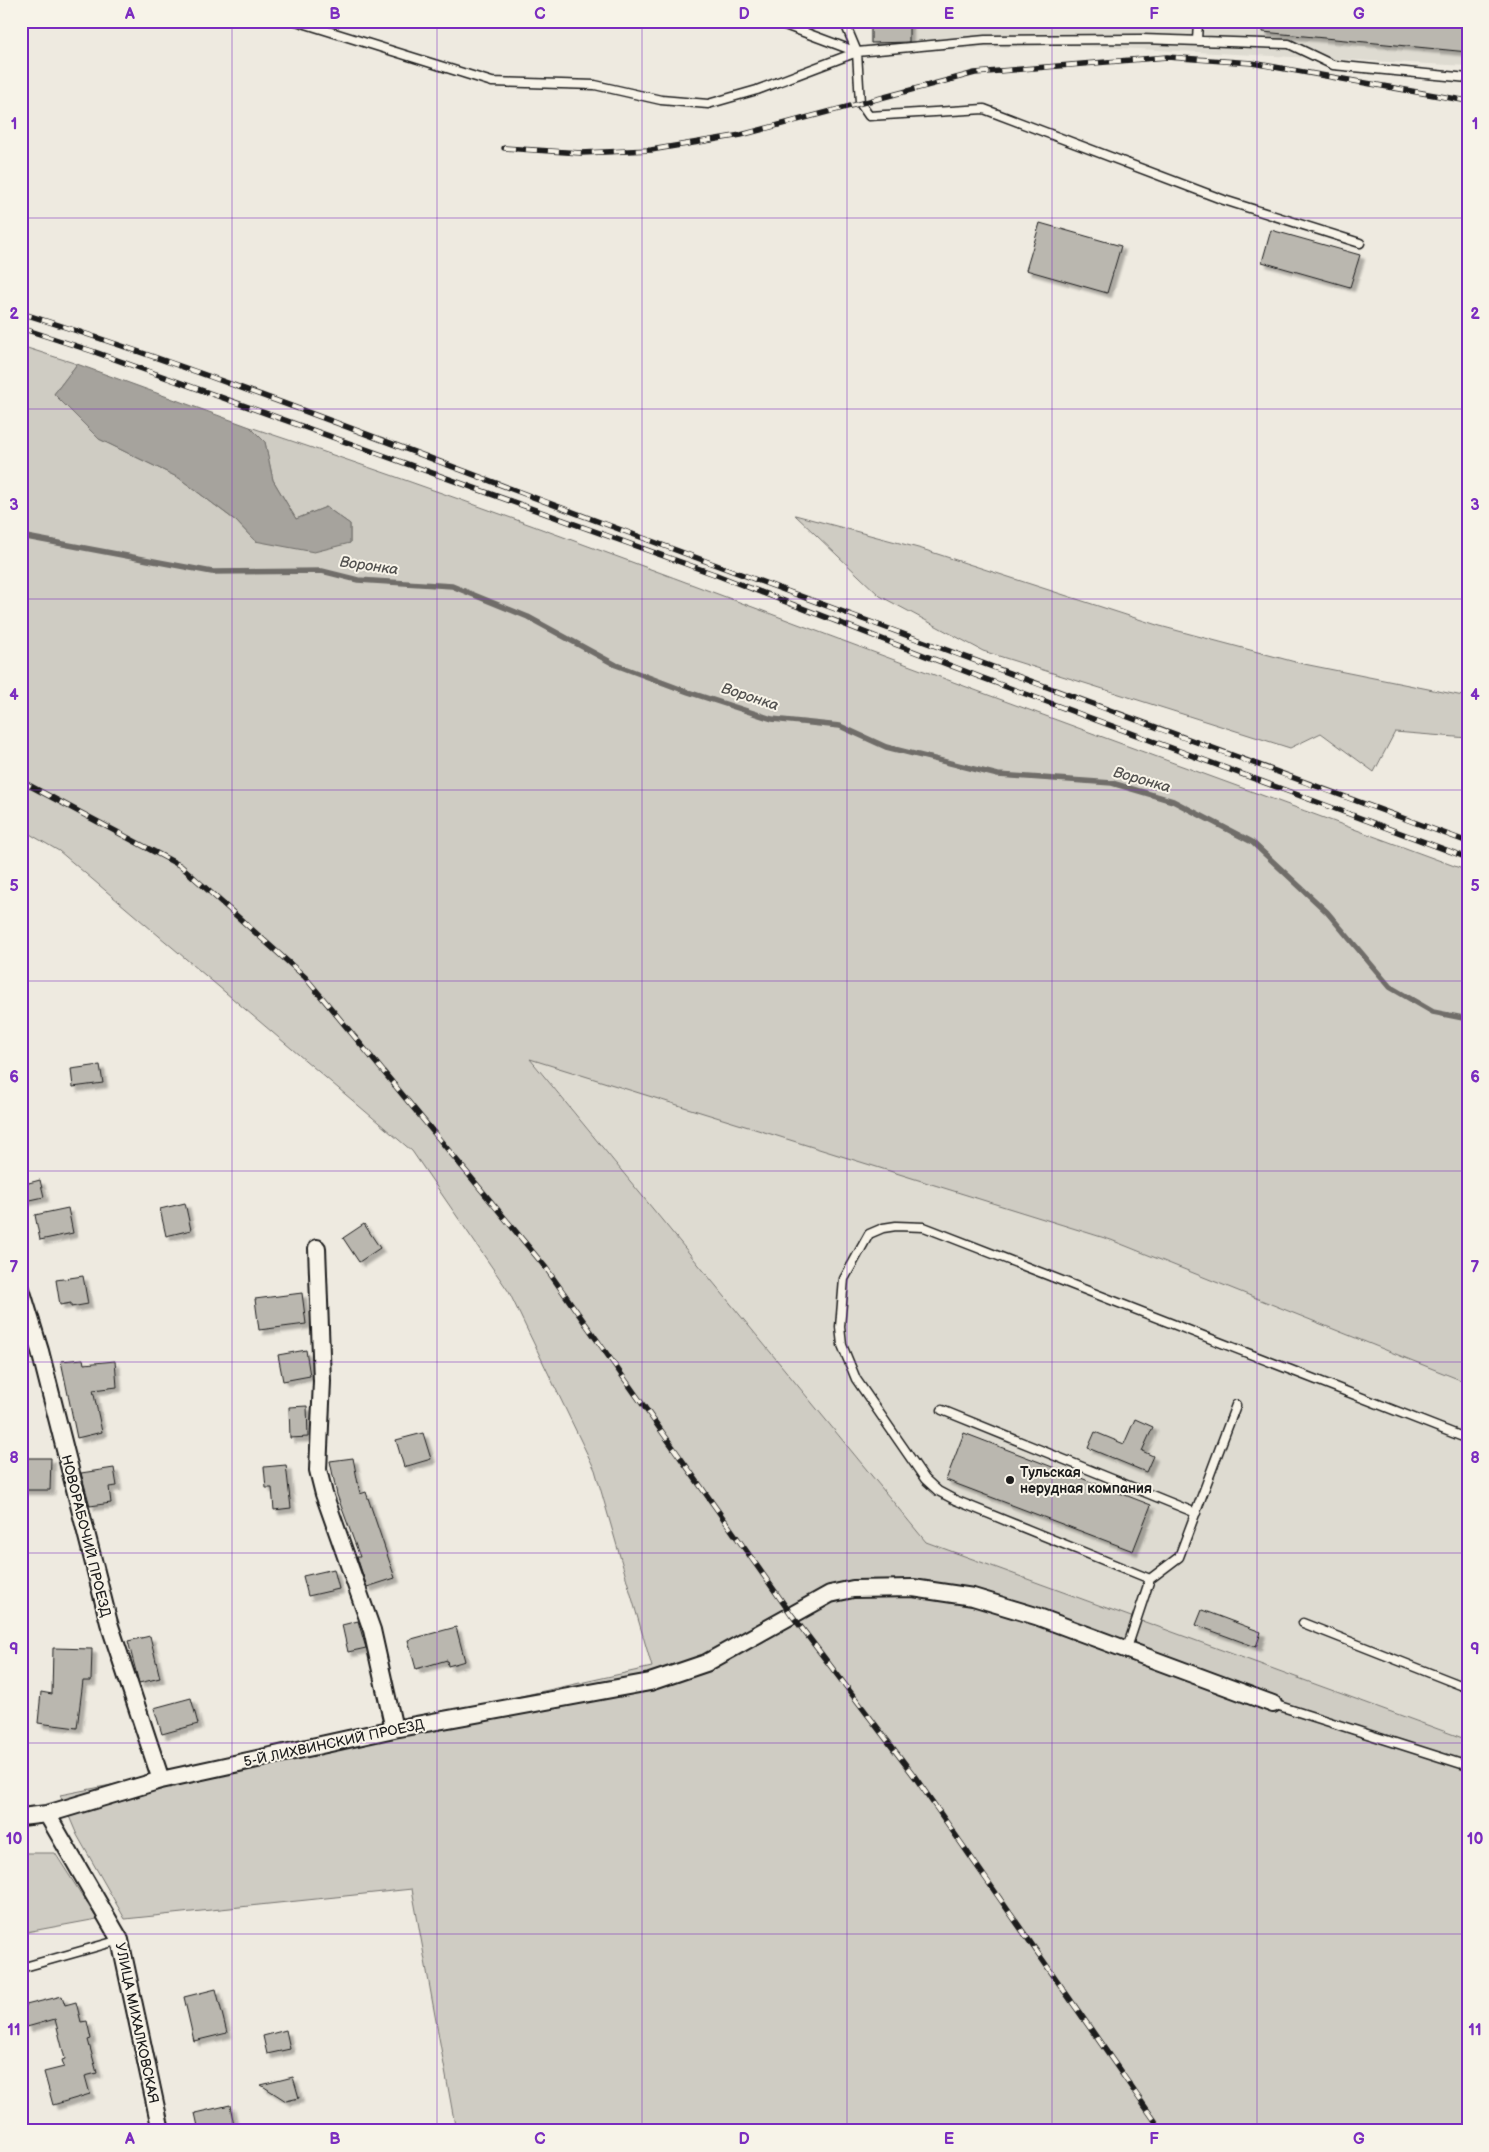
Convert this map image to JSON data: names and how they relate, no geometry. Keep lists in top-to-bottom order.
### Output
{
  "streets": {
    "street": ["НОВОРАБОЧИЙ ПРОЕЗД", "5-Й ЛИХВИНСКИЙ ПРОЕЗД", "УЛИЦА МИХАЛКОВСКАЯ"]
  },
  "crossings": [
    ["НОВОРАБОЧИЙ ПРОЕЗД", "5-Й ЛИХВИНСКИЙ ПРОЕЗД"],
    ["5-Й ЛИХВИНСКИЙ ПРОЕЗД", "УЛИЦА МИХАЛКОВСКАЯ"]
  ],
  "water": ["Воронка"],
  "places": ["Тульская нерудная компания"],
  "grid": {
    "columns": [
      "A",
      "B",
      "C",
      "D",
      "E",
      "F",
      "G"
    ],
    "rows": [
      "1",
      "2",
      "3",
      "4",
      "5",
      "6",
      "7",
      "8",
      "9",
      "10",
      "11"
    ]
  }
}
